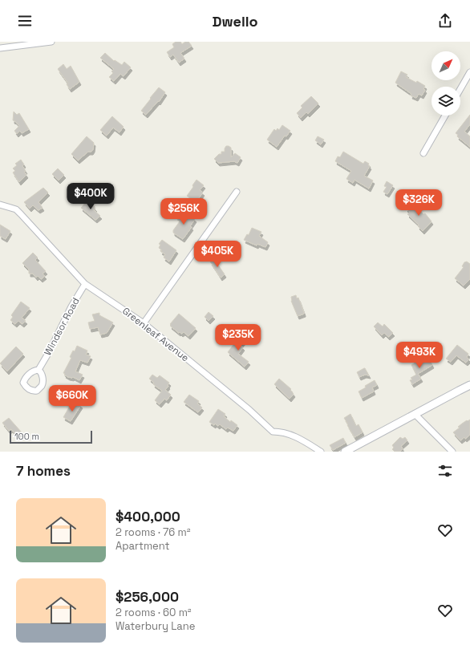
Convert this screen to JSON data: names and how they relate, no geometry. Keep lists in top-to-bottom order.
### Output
{
  "streets": {
    "street": ["Windsor Road", "Greenleaf Avenue"]
  },
  "crossings": [
    ["Windsor Road", "Greenleaf Avenue"]
  ],
  "scale_bar": "100 m",
  "north": "top right",
  "page": {
    "header": "Dwello",
    "price": [
      "$400K",
      "$326K",
      "$256K",
      "$405K",
      "$235K",
      "$493K",
      "$660K"
    ],
    "scale": "100 m",
    "heading": "7 homes",
    "list": [
      {
        "name": "$400,000",
        "note": "2 rooms · 76 m² · Apartment"
      },
      {
        "name": "$256,000",
        "note": "2 rooms · 60 m² · Waterbury Lane"
      }
    ]
  }
}
